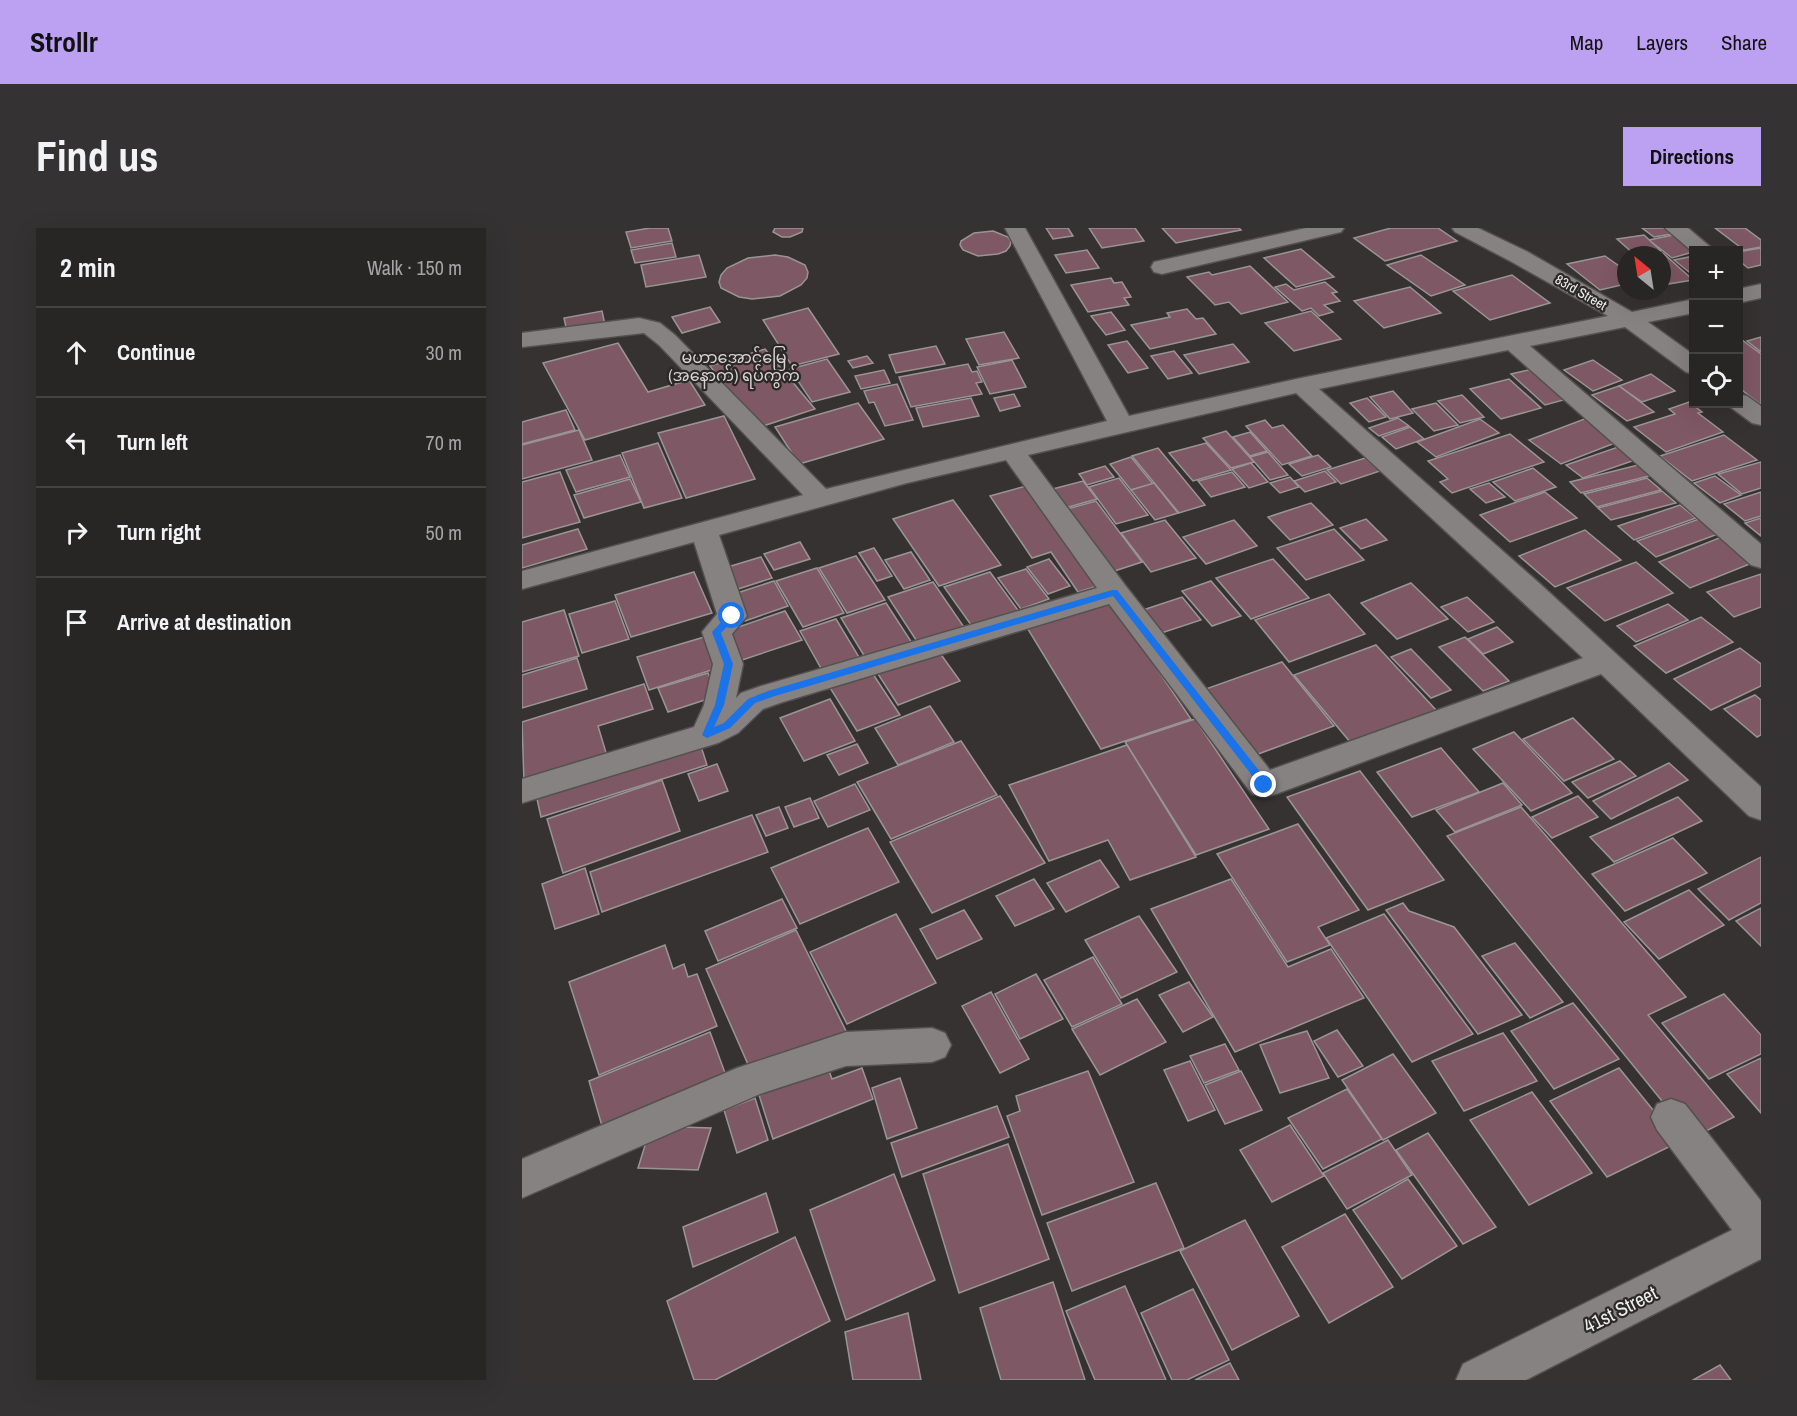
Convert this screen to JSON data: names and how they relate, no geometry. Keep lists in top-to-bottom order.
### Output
{
  "streets": {
    "street": ["83rd Street", "41st Street"]
  },
  "districts": ["မဟာအောင်မြေ (အနောက်) ရပ်ကွက်"],
  "north": "top left",
  "page": {
    "header": "Strollr",
    "nav": ["Map", "Layers", "Share"],
    "buttons": "Directions",
    "title": "Find us",
    "heading": ["2 min", "Walk · 150 m"],
    "map_buttons": ["+", "−"],
    "list": [
      ["Continue", "30 m"],
      ["Turn left", "70 m"],
      ["Turn right", "50 m"],
      "Arrive at destination"
    ]
  }
}
